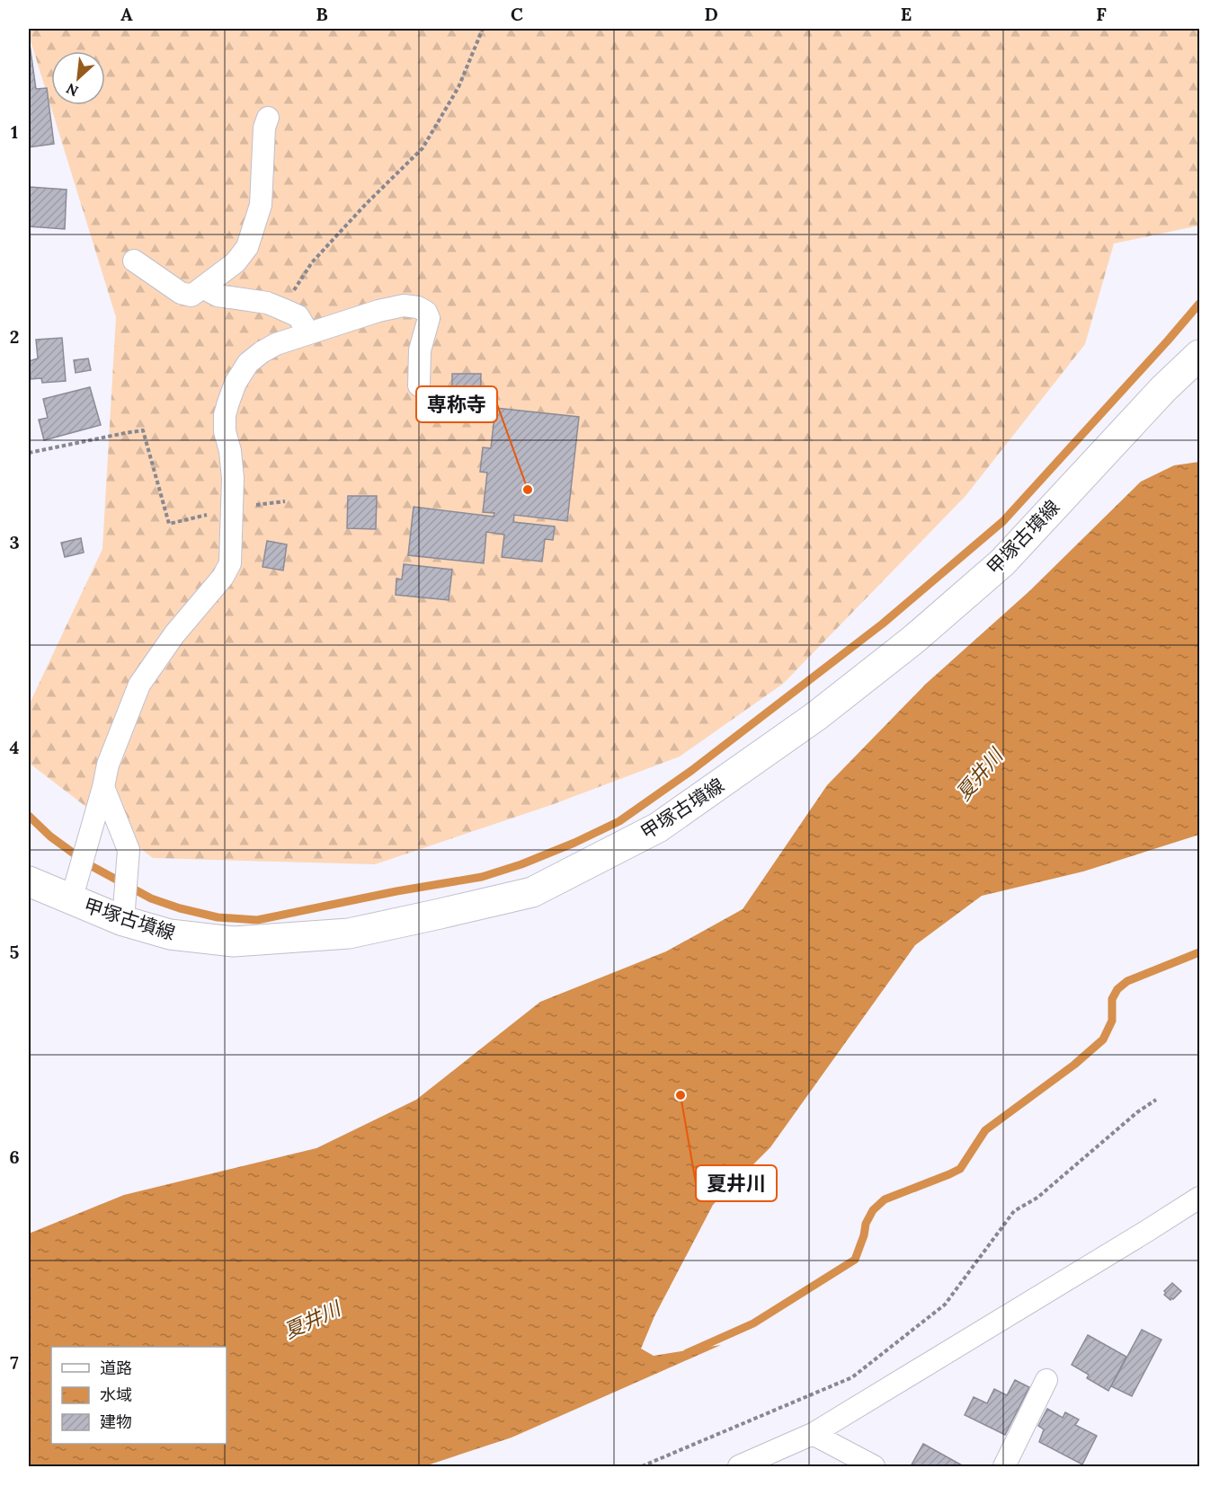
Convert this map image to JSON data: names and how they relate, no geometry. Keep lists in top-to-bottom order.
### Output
{
  "streets": {
    "main road": ["甲塚古墳線"]
  },
  "water": ["夏井川"],
  "places": ["専称寺", "夏井川"],
  "legend": ["道路", "水域", "建物"],
  "north": "bottom left",
  "grid": {
    "columns": [
      "A",
      "B",
      "C",
      "D",
      "E",
      "F"
    ],
    "rows": [
      "1",
      "2",
      "3",
      "4",
      "5",
      "6",
      "7"
    ]
  }
}
